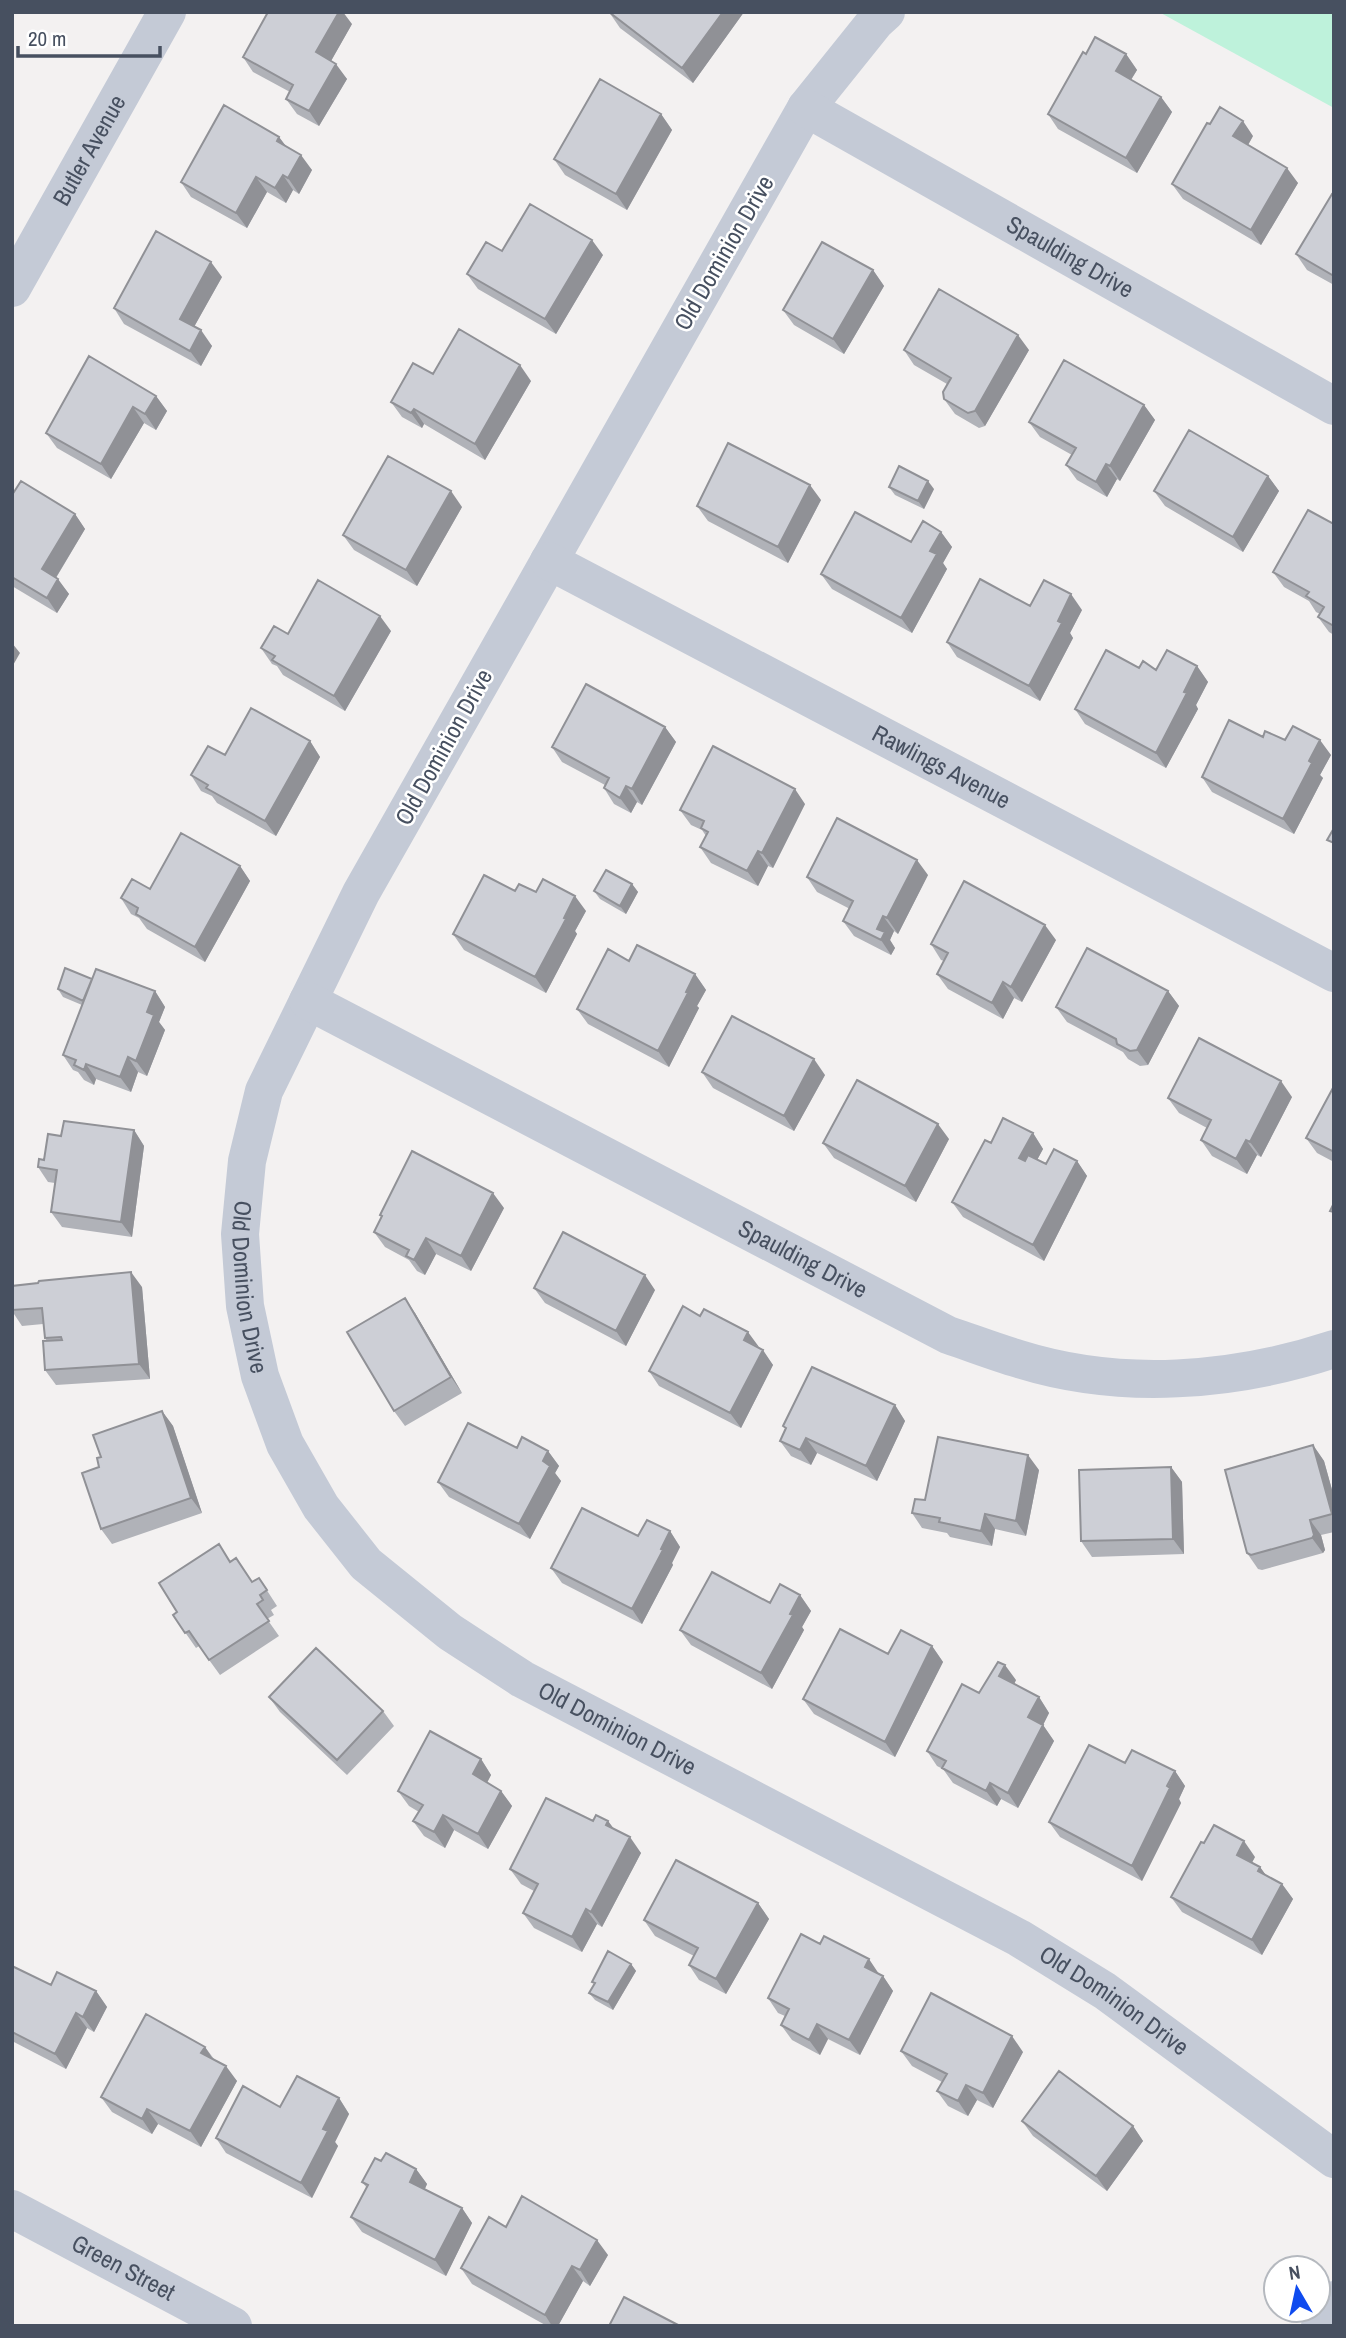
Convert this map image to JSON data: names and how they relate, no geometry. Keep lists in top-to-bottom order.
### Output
{
  "streets": {
    "street": [
      "Butler Avenue",
      "Old Dominion Drive",
      "Spaulding Drive",
      "Rawlings Avenue",
      "Green Street"
    ]
  },
  "crossings": [
    ["Old Dominion Drive", "Spaulding Drive"],
    ["Old Dominion Drive", "Rawlings Avenue"]
  ],
  "scale_bar": "20 m",
  "north": "top"
}
